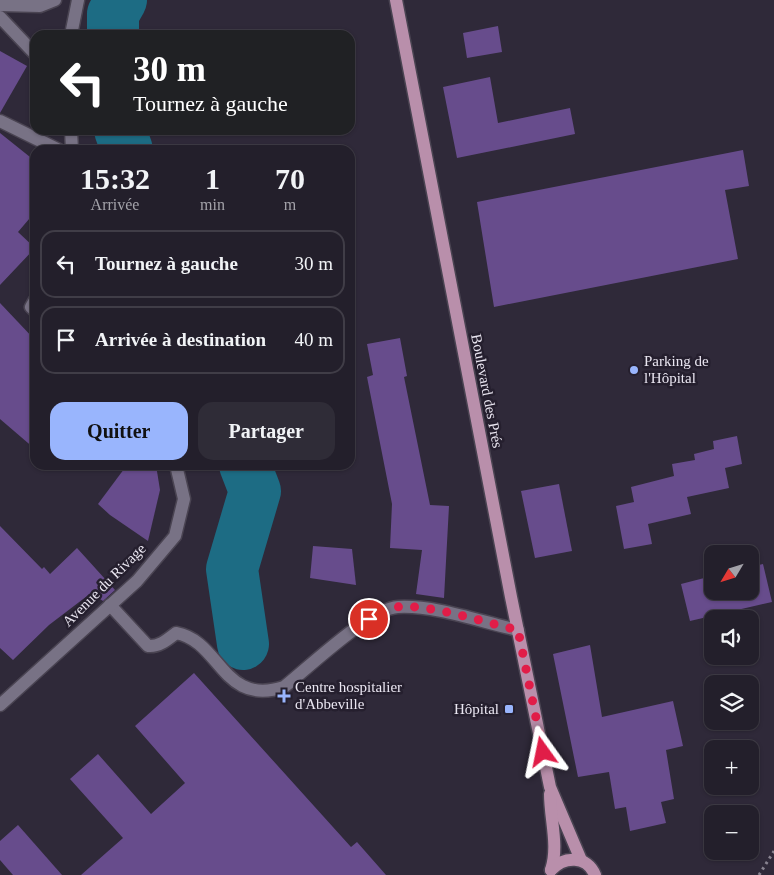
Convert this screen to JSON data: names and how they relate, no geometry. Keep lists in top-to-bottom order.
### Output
{
  "streets": {
    "main road": ["Boulevard des Prés"],
    "street": ["Avenue du Rivage"]
  },
  "places": {
    "other": ["Parking de l'Hôpital"],
    "health": ["Centre hospitalier d'Abbeville"],
    "transit": ["Hôpital"]
  },
  "north": "bottom left",
  "page": {
    "turn": ["30 m", "Tournez à gauche"],
    "eta": [
      "15:32",
      "Arrivée",
      "1",
      "min",
      "70",
      "m"
    ],
    "list": [
      {
        "name": "Tournez à gauche",
        "value": "30 m"
      },
      {
        "name": "Arrivée à destination",
        "value": "40 m"
      }
    ],
    "buttons": ["Quitter", "Partager"],
    "map_buttons": ["+", "−"]
  }
}
